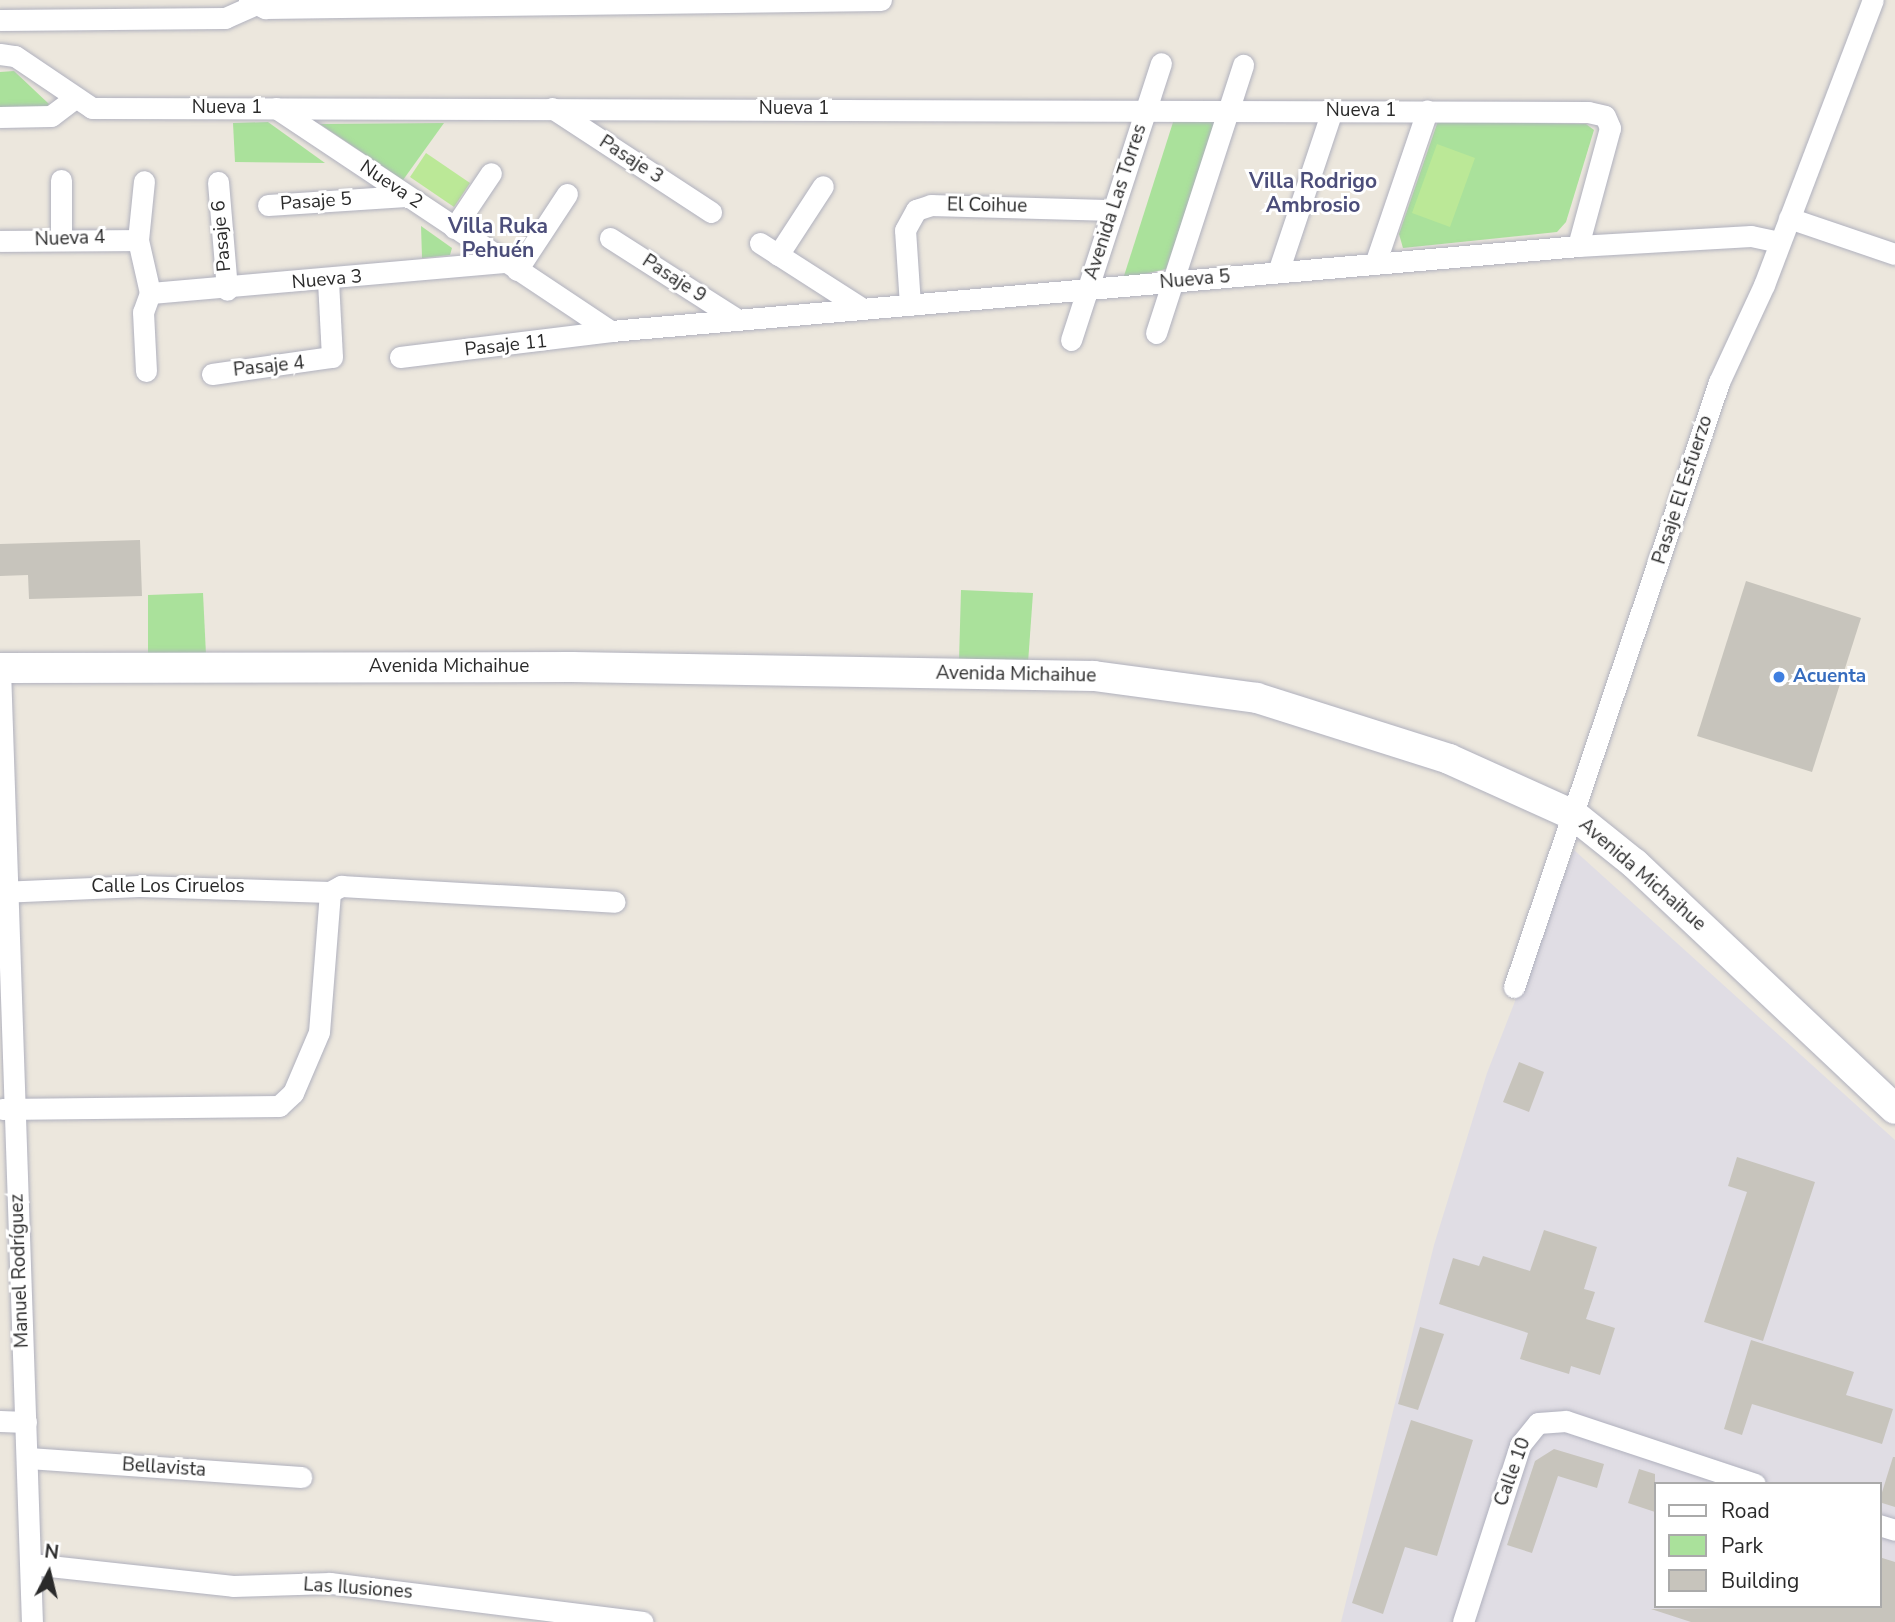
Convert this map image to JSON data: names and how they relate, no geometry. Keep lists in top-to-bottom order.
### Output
{
  "streets": {
    "street": [
      "Nueva 1",
      "Pasaje 3",
      "Nueva 2",
      "Pasaje 5",
      "Avenida Las Torres",
      "El Coihue",
      "Pasaje 6",
      "Nueva 4",
      "Pasaje 9",
      "Nueva 3",
      "Nueva 5",
      "Pasaje 11",
      "Pasaje 4",
      "Pasaje El Esfuerzo",
      "Avenida Michaihue",
      "Calle Los Ciruelos",
      "Manuel Rodríguez",
      "Bellavista",
      "Calle 10",
      "Las Ilusiones"
    ]
  },
  "crossings": [
    ["Nueva 1", "Pasaje 3"],
    ["Nueva 1", "Nueva 2"],
    ["Nueva 1", "Avenida Las Torres"],
    ["Nueva 1", "Nueva 5"],
    ["Nueva 2", "Pasaje 5"],
    ["Nueva 2", "Nueva 3"],
    ["Nueva 2", "Nueva 5"],
    ["Nueva 2", "Pasaje 11"],
    ["Avenida Las Torres", "El Coihue"],
    ["Avenida Las Torres", "Nueva 5"],
    ["El Coihue", "Nueva 5"],
    ["Pasaje 6", "Nueva 3"],
    ["Pasaje 9", "Nueva 5"],
    ["Nueva 3", "Pasaje 4"],
    ["Nueva 5", "Pasaje 11"],
    ["Nueva 5", "Pasaje El Esfuerzo"],
    ["Pasaje El Esfuerzo", "Avenida Michaihue"],
    ["Avenida Michaihue", "Manuel Rodríguez"],
    ["Calle Los Ciruelos", "Manuel Rodríguez"],
    ["Manuel Rodríguez", "Bellavista"],
    ["Manuel Rodríguez", "Las Ilusiones"]
  ],
  "districts": ["Villa Rodrigo Ambrosio", "Villa Ruka Pehuén"],
  "places": ["Acuenta"],
  "legend": ["Road", "Park", "Building"],
  "north": "top"
}
